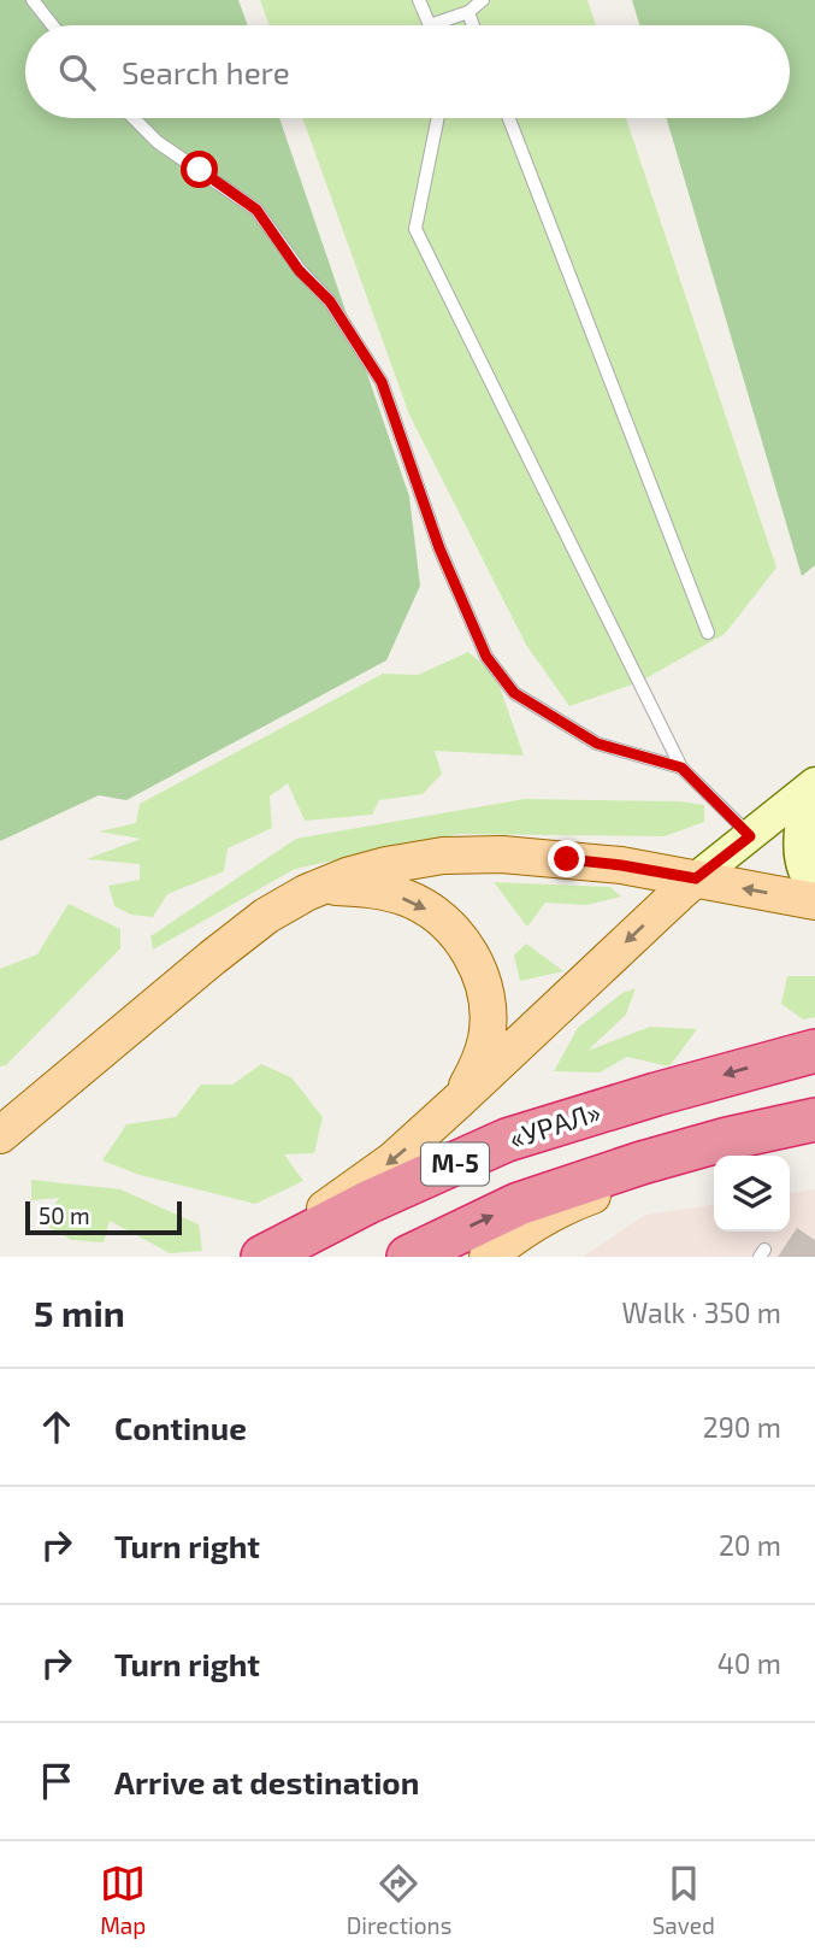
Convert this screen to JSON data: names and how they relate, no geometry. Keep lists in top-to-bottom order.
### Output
{
  "streets": {
    "highway": ["«УРАЛ»", "М-5"]
  },
  "scale_bar": "50 m",
  "page": {
    "search": "Search here",
    "scale": "50 m",
    "heading": ["5 min", "Walk · 350 m"],
    "list": [
      ["Continue", "290 m"],
      ["Turn right", "20 m"],
      ["Turn right", "40 m"],
      "Arrive at destination"
    ],
    "nav": ["Map", "Directions", "Saved"]
  }
}
